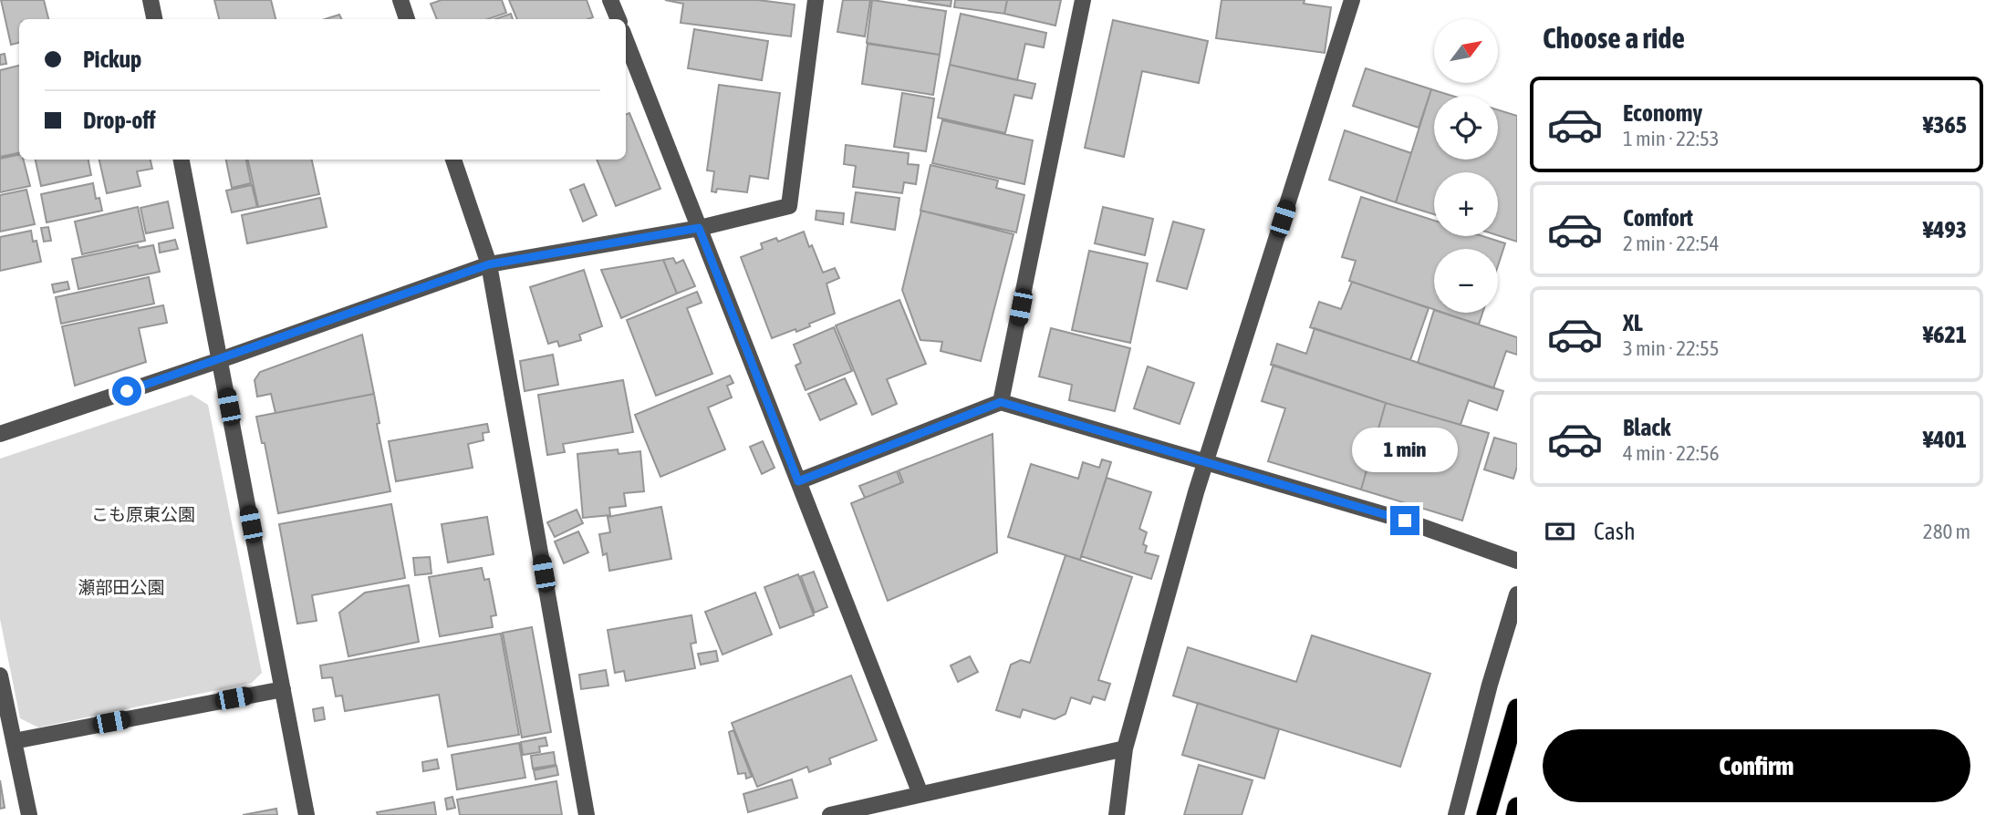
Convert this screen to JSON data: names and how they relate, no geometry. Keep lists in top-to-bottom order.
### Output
{
  "parks": ["こも原東公園", "瀬部田公園"],
  "north": "top right",
  "page": {
    "heading": "Choose a ride",
    "map_buttons": ["+", "−"],
    "banner": ["Pickup", "Drop-off"],
    "list": [
      {
        "name": "Economy",
        "note": "1 min · 22:53",
        "value": "¥365"
      },
      {
        "name": "Comfort",
        "note": "2 min · 22:54",
        "value": "¥493"
      },
      {
        "name": "XL",
        "note": "3 min · 22:55",
        "value": "¥621"
      },
      {
        "name": "Black",
        "note": "4 min · 22:56",
        "value": "¥401"
      }
    ],
    "bubble": "1 min",
    "pay": ["Cash", "280 m"],
    "buttons": "Confirm"
  }
}
